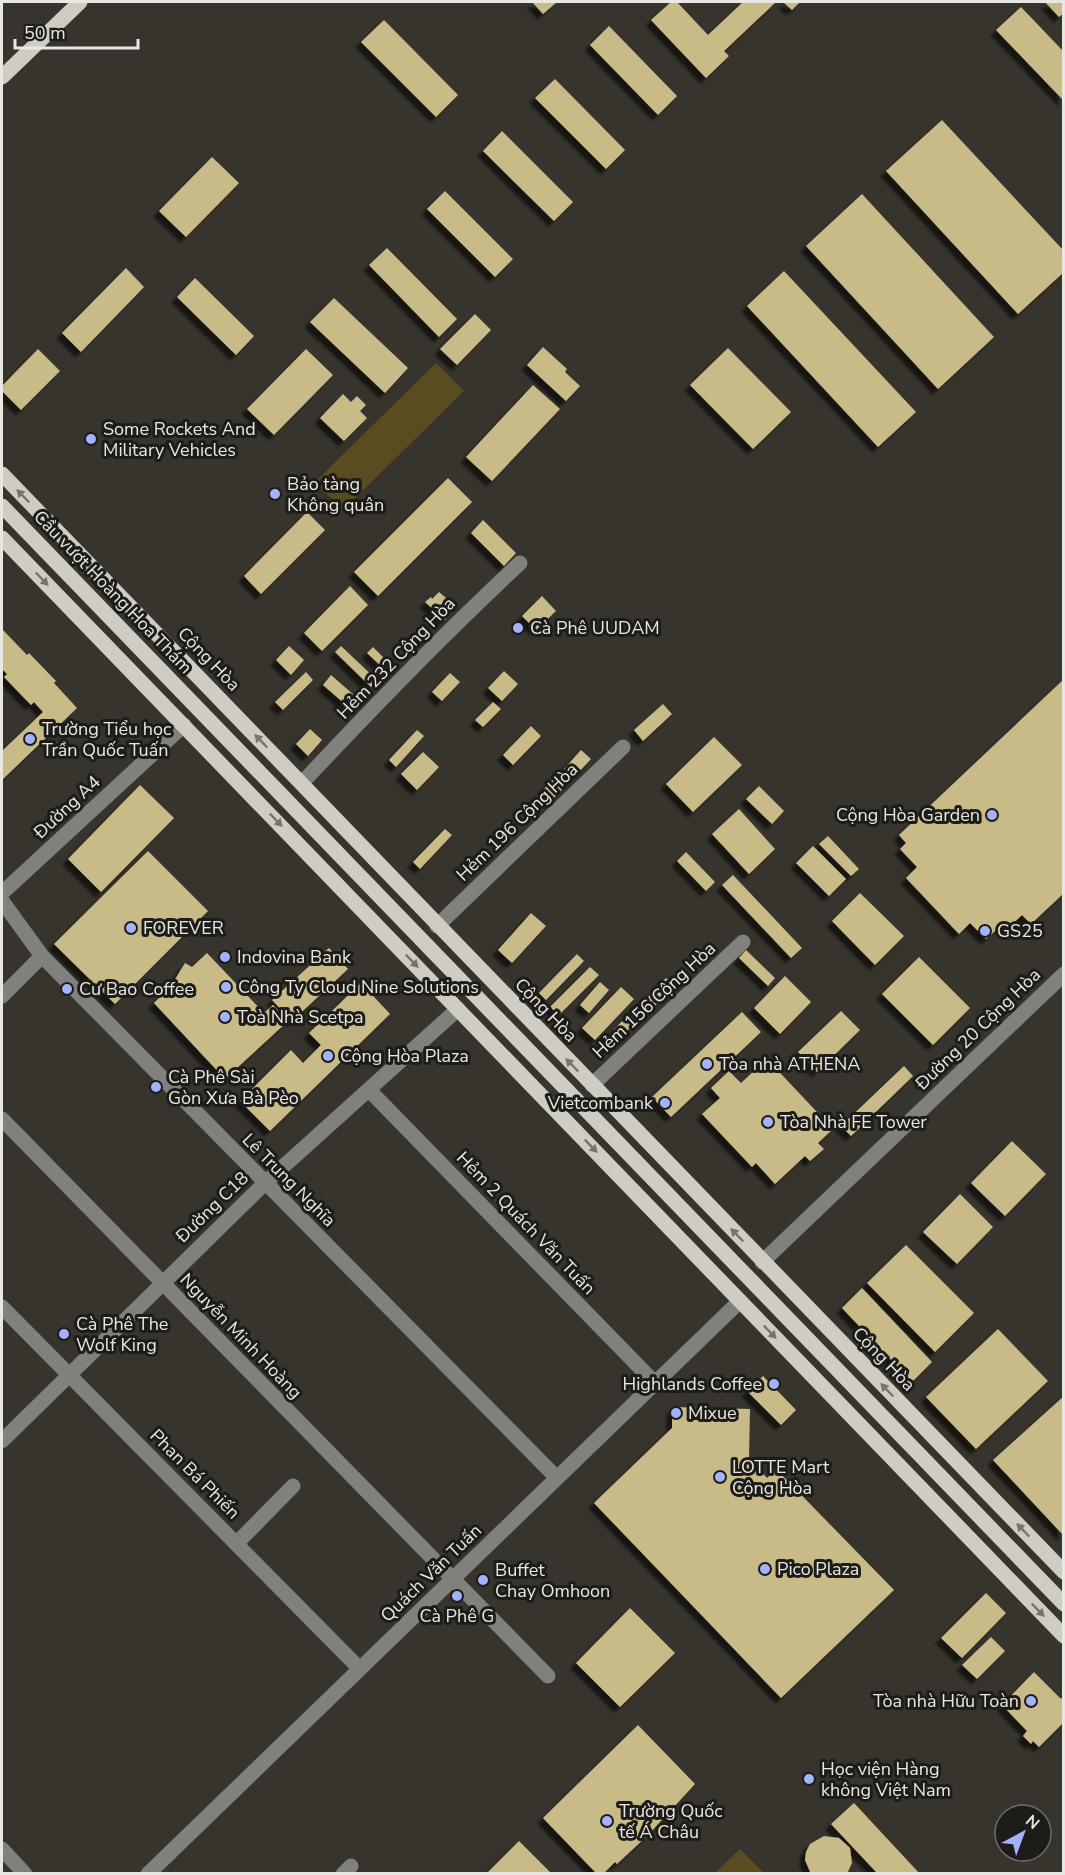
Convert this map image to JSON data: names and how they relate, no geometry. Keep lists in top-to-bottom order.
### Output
{
  "streets": {
    "main road": ["Cầu vượt Hoàng Hoa Thám", "Cộng Hòa"],
    "street": [
      "Hẻm 232 Cộng Hòa",
      "Đường A4",
      "Hẻm 196 Cộng Hòa",
      "Hẻm 156 Cộng Hòa",
      "Đường 20 Cộng Hòa",
      "Lê Trung Nghĩa",
      "Đường C18",
      "Hẻm 2 Quách Văn Tuấn",
      "Nguyễn Minh Hoàng",
      "Phan Bá Phiến",
      "Quách Văn Tuấn"
    ]
  },
  "crossings": [
    ["Hẻm 232 Cộng Hòa", "Cộng Hòa"],
    ["Cộng Hòa", "Hẻm 196 Cộng Hòa"],
    ["Cộng Hòa", "Hẻm 156 Cộng Hòa"],
    ["Cộng Hòa", "Đường 20 Cộng Hòa"],
    ["Lê Trung Nghĩa", "Đường C18"],
    ["Lê Trung Nghĩa", "Quách Văn Tuấn"],
    ["Đường C18", "Hẻm 2 Quách Văn Tuấn"],
    ["Đường C18", "Nguyễn Minh Hoàng"],
    ["Đường C18", "Phan Bá Phiến"],
    ["Hẻm 2 Quách Văn Tuấn", "Quách Văn Tuấn"],
    ["Nguyễn Minh Hoàng", "Quách Văn Tuấn"],
    ["Phan Bá Phiến", "Quách Văn Tuấn"]
  ],
  "places": [
    "Some Rockets And Military Vehicles",
    "Bảo tàng Không quân",
    "Cà Phê UUDAM",
    "Trường Tiểu học Trần Quốc Tuấn",
    "Cộng Hòa Garden",
    "FOREVER",
    "GS25",
    "Indovina Bank",
    "Công Ty Cloud Nine Solutions",
    "Cư Bao Coffee",
    "Toà Nhà Scetpa",
    "Cộng Hòa Plaza",
    "Tòa nhà ATHENA",
    "Cà Phê Sài Gòn Xưa Bà Pèo",
    "Vietcombank",
    "Tòa Nhà FE Tower",
    "Cà Phê The Wolf King",
    "Highlands Coffee",
    "Mixue",
    "LOTTE Mart Cộng Hòa",
    "Pico Plaza",
    "Buffet Chay Omhoon",
    "Cà Phê G",
    "Tòa nhà Hữu Toàn",
    "Học viện Hàng không Việt Nam",
    "Trường Quốc tế Á Châu"
  ],
  "scale_bar": "50 m",
  "north": "top right"
}
